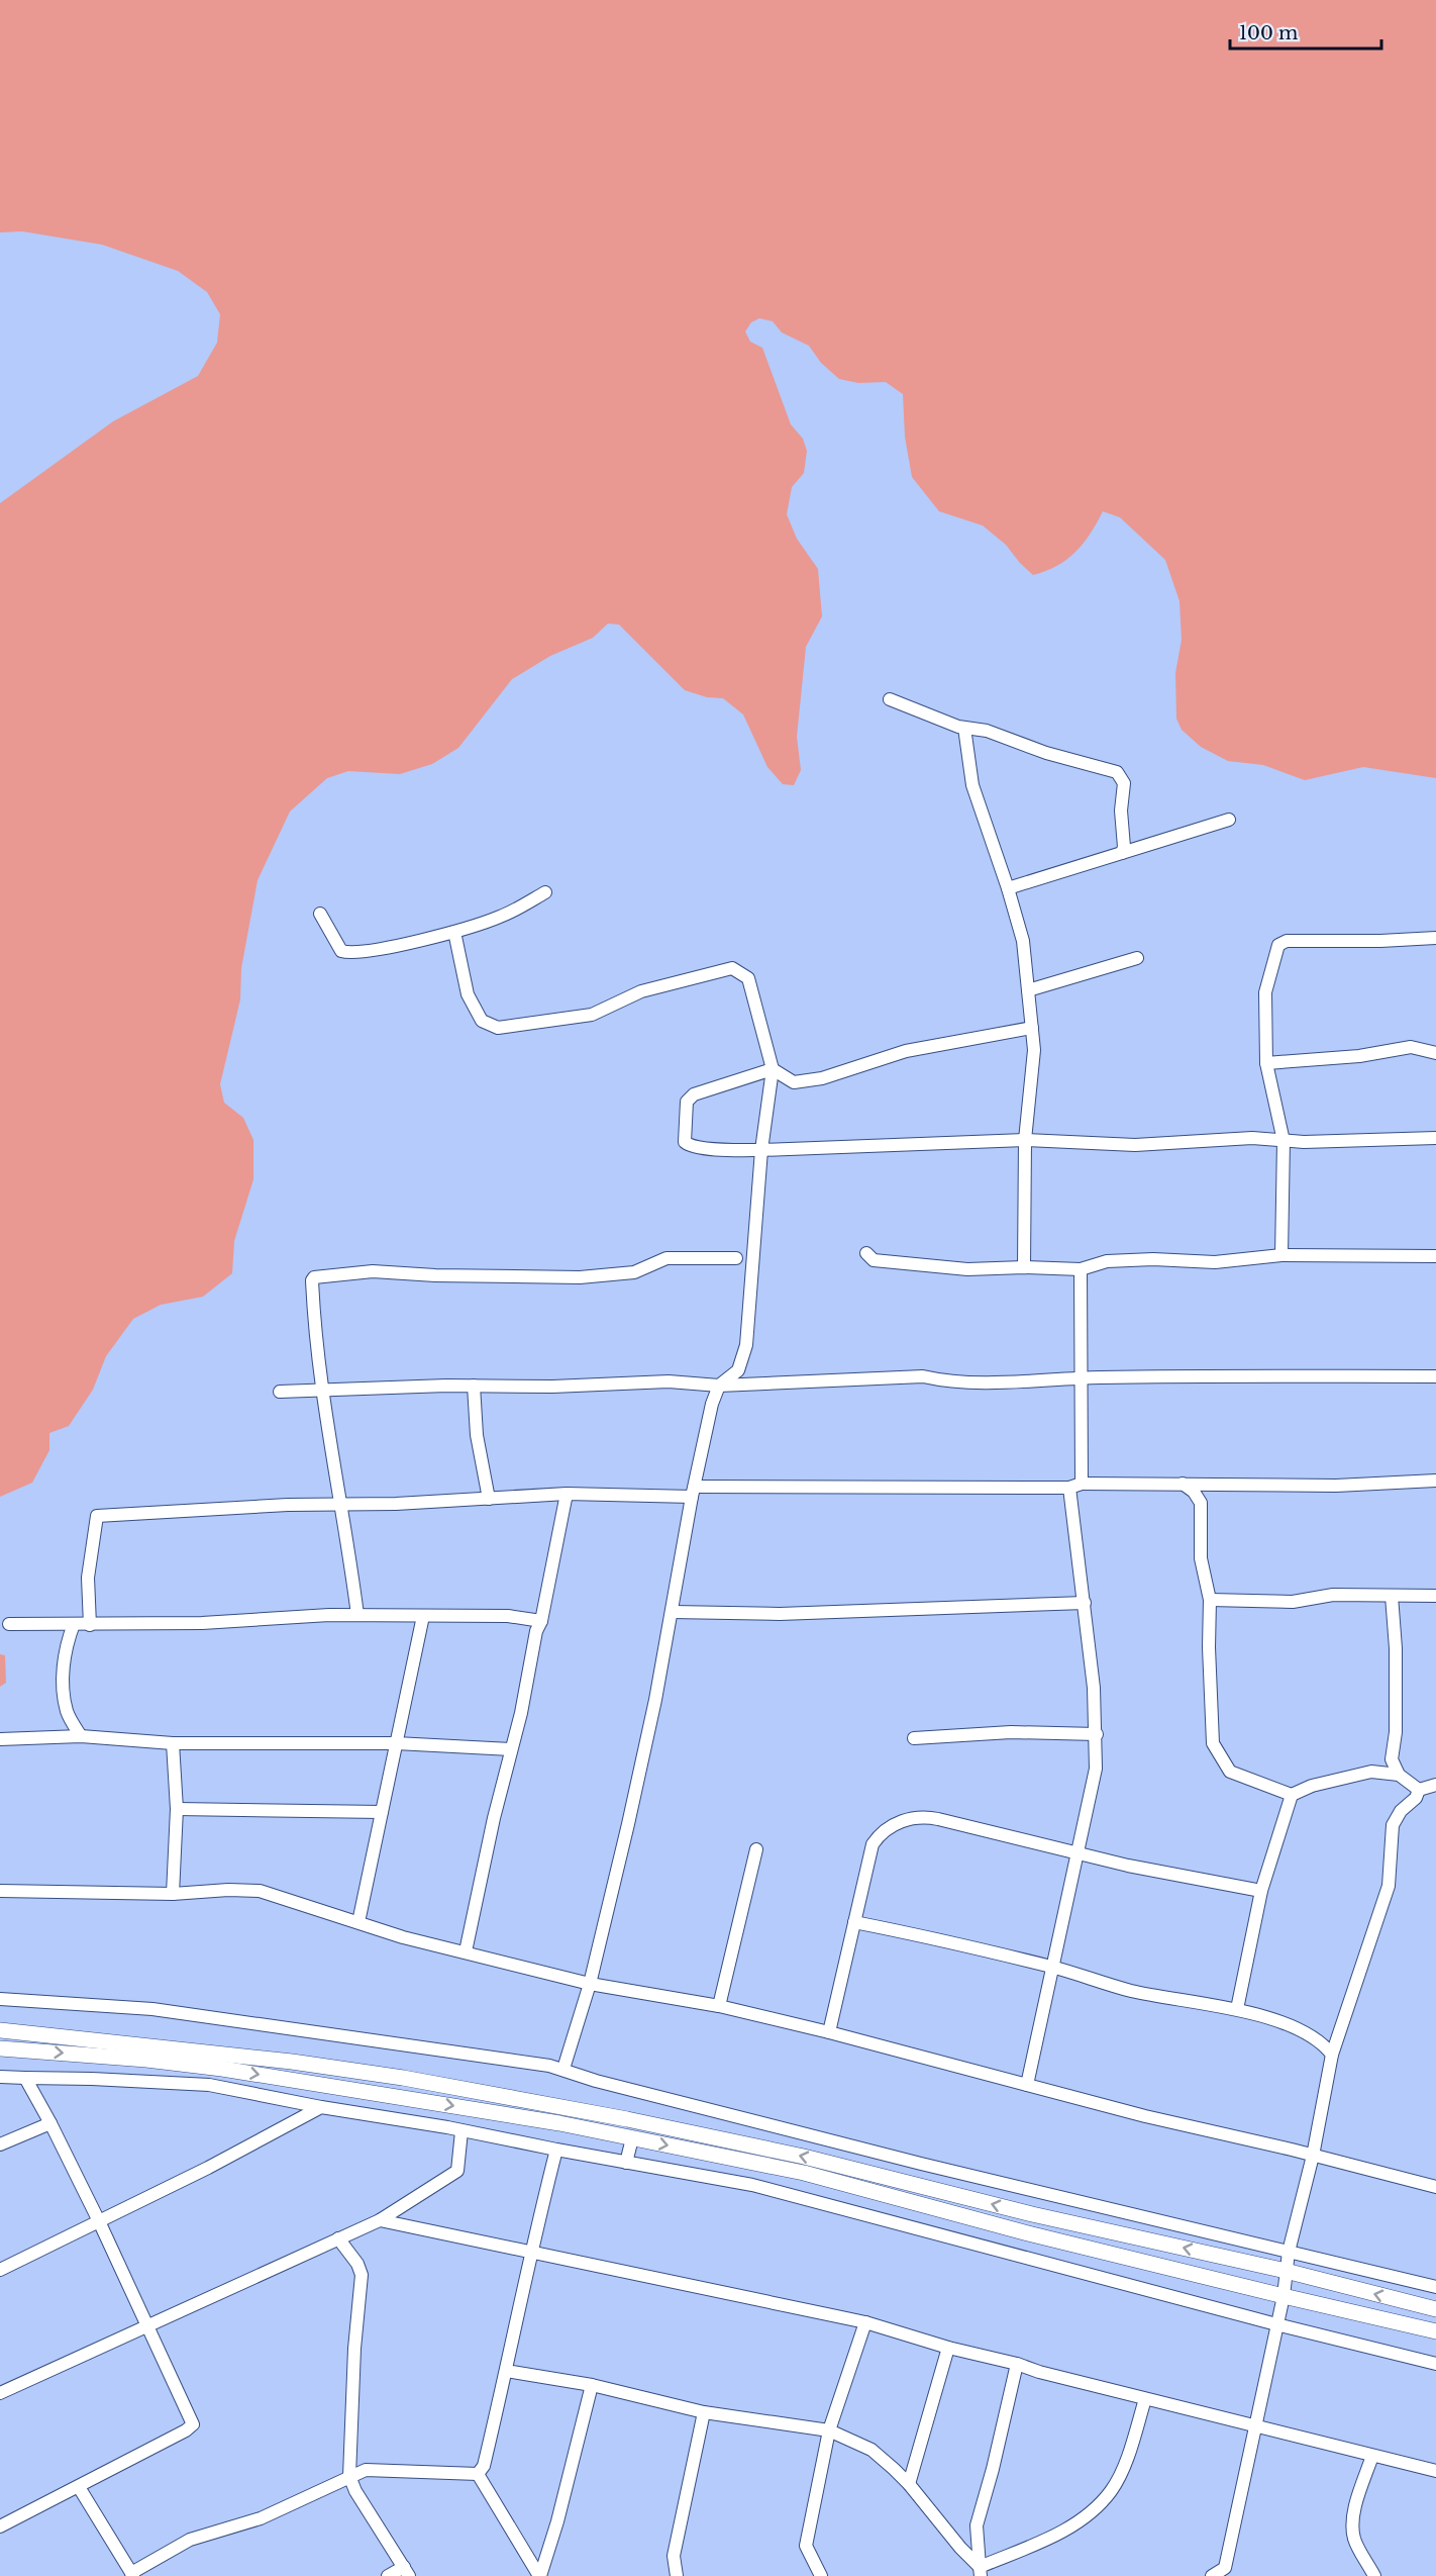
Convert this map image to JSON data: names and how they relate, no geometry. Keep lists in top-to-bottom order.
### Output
{
  "scale_bar": "100 m"
}
